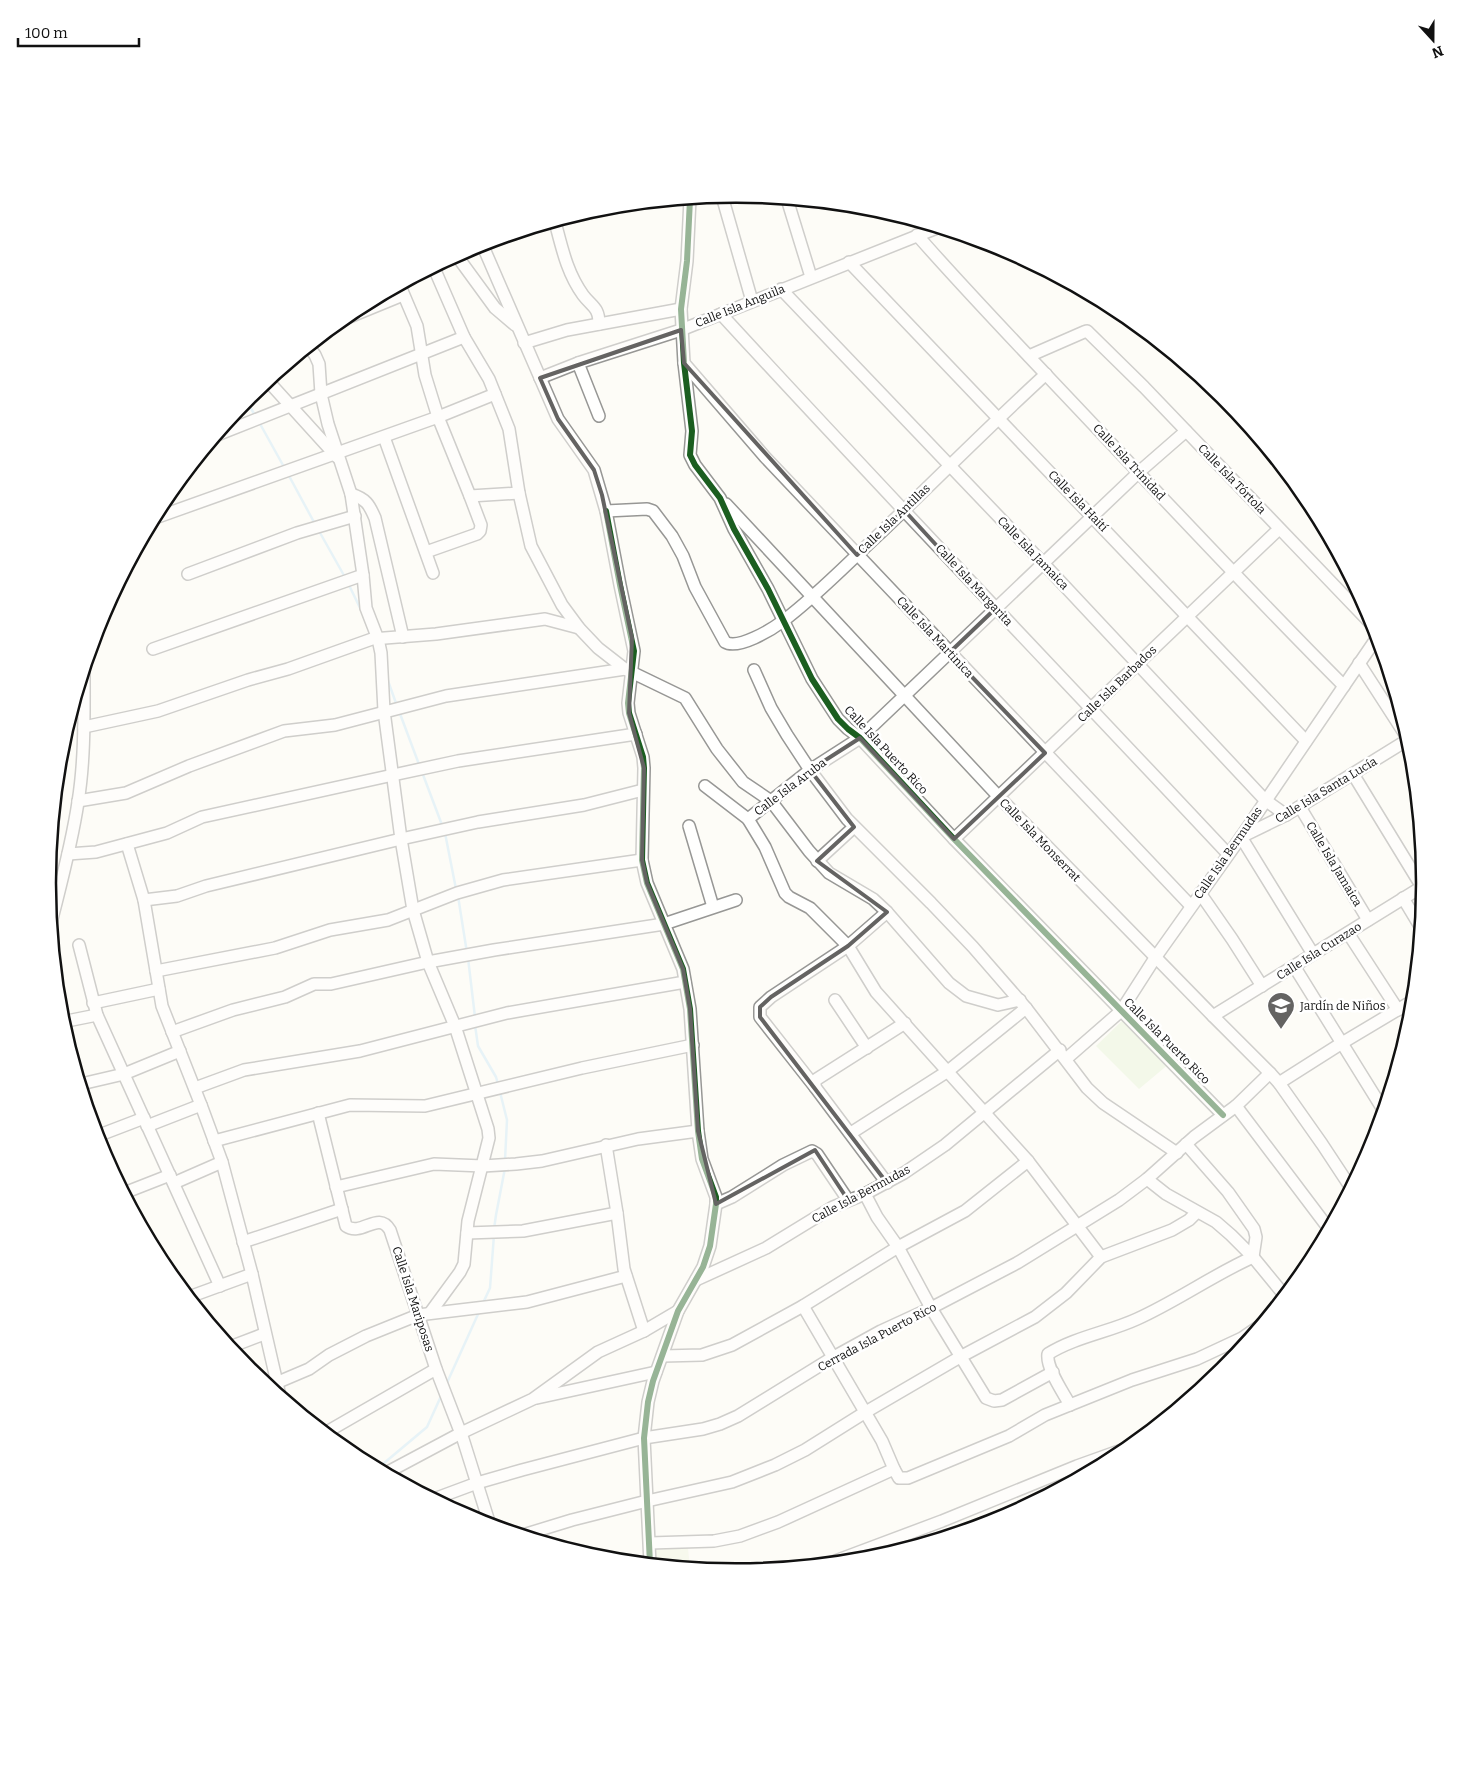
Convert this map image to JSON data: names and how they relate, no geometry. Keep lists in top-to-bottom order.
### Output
{
  "streets": {
    "street": [
      "Calle Isla Anguila",
      "Calle Isla Trinidad",
      "Calle Isla Tórtola",
      "Calle Isla Haití",
      "Calle Isla Antillas",
      "Calle Isla Jamaica",
      "Calle Isla Margarita",
      "Calle Isla Martinica",
      "Calle Isla Barbados",
      "Calle Isla Puerto Rico",
      "Calle Isla Aruba",
      "Calle Isla Santa Lucía",
      "Calle Isla Monserrat",
      "Calle Isla Bermudas",
      "Calle Isla Curazao",
      "Calle Isla Mariposas",
      "Cerrada Isla Puerto Rico"
    ]
  },
  "crossings": [
    ["Calle Isla Anguila", "Calle Isla Trinidad"],
    ["Calle Isla Anguila", "Calle Isla Haití"],
    ["Calle Isla Anguila", "Calle Isla Jamaica"],
    ["Calle Isla Anguila", "Calle Isla Margarita"],
    ["Calle Isla Anguila", "Calle Isla Puerto Rico"],
    ["Calle Isla Trinidad", "Calle Isla Tórtola"],
    ["Calle Isla Trinidad", "Calle Isla Antillas"],
    ["Calle Isla Trinidad", "Calle Isla Barbados"],
    ["Calle Isla Trinidad", "Calle Isla Aruba"],
    ["Calle Isla Trinidad", "Calle Isla Bermudas"],
    ["Calle Isla Tórtola", "Calle Isla Barbados"],
    ["Calle Isla Tórtola", "Calle Isla Aruba"],
    ["Calle Isla Haití", "Calle Isla Antillas"],
    ["Calle Isla Haití", "Calle Isla Barbados"],
    ["Calle Isla Haití", "Calle Isla Aruba"],
    ["Calle Isla Haití", "Calle Isla Bermudas"],
    ["Calle Isla Antillas", "Calle Isla Jamaica"],
    ["Calle Isla Antillas", "Calle Isla Margarita"],
    ["Calle Isla Antillas", "Calle Isla Martinica"],
    ["Calle Isla Antillas", "Calle Isla Puerto Rico"],
    ["Calle Isla Antillas", "Calle Isla Monserrat"],
    ["Calle Isla Jamaica", "Calle Isla Barbados"],
    ["Calle Isla Jamaica", "Calle Isla Aruba"],
    ["Calle Isla Jamaica", "Calle Isla Santa Lucía"],
    ["Calle Isla Jamaica", "Calle Isla Bermudas"],
    ["Calle Isla Jamaica", "Calle Isla Curazao"],
    ["Calle Isla Margarita", "Calle Isla Barbados"],
    ["Calle Isla Margarita", "Calle Isla Aruba"],
    ["Calle Isla Margarita", "Calle Isla Bermudas"],
    ["Calle Isla Martinica", "Calle Isla Barbados"],
    ["Calle Isla Martinica", "Calle Isla Puerto Rico"],
    ["Calle Isla Martinica", "Calle Isla Aruba"],
    ["Calle Isla Martinica", "Calle Isla Bermudas"],
    ["Calle Isla Barbados", "Calle Isla Puerto Rico"],
    ["Calle Isla Barbados", "Calle Isla Monserrat"],
    ["Calle Isla Puerto Rico", "Calle Isla Aruba"],
    ["Calle Isla Puerto Rico", "Calle Isla Monserrat"],
    ["Calle Isla Puerto Rico", "Calle Isla Bermudas"],
    ["Calle Isla Puerto Rico", "Cerrada Isla Puerto Rico"],
    ["Calle Isla Aruba", "Calle Isla Monserrat"],
    ["Calle Isla Santa Lucía", "Calle Isla Bermudas"],
    ["Calle Isla Monserrat", "Calle Isla Bermudas"],
    ["Calle Isla Monserrat", "Calle Isla Curazao"],
    ["Calle Isla Monserrat", "Cerrada Isla Puerto Rico"],
    ["Calle Isla Mariposas", "Cerrada Isla Puerto Rico"]
  ],
  "places": {
    "school or university": ["Jardín de Niños"]
  },
  "scale_bar": "100 m",
  "north": "bottom"
}
